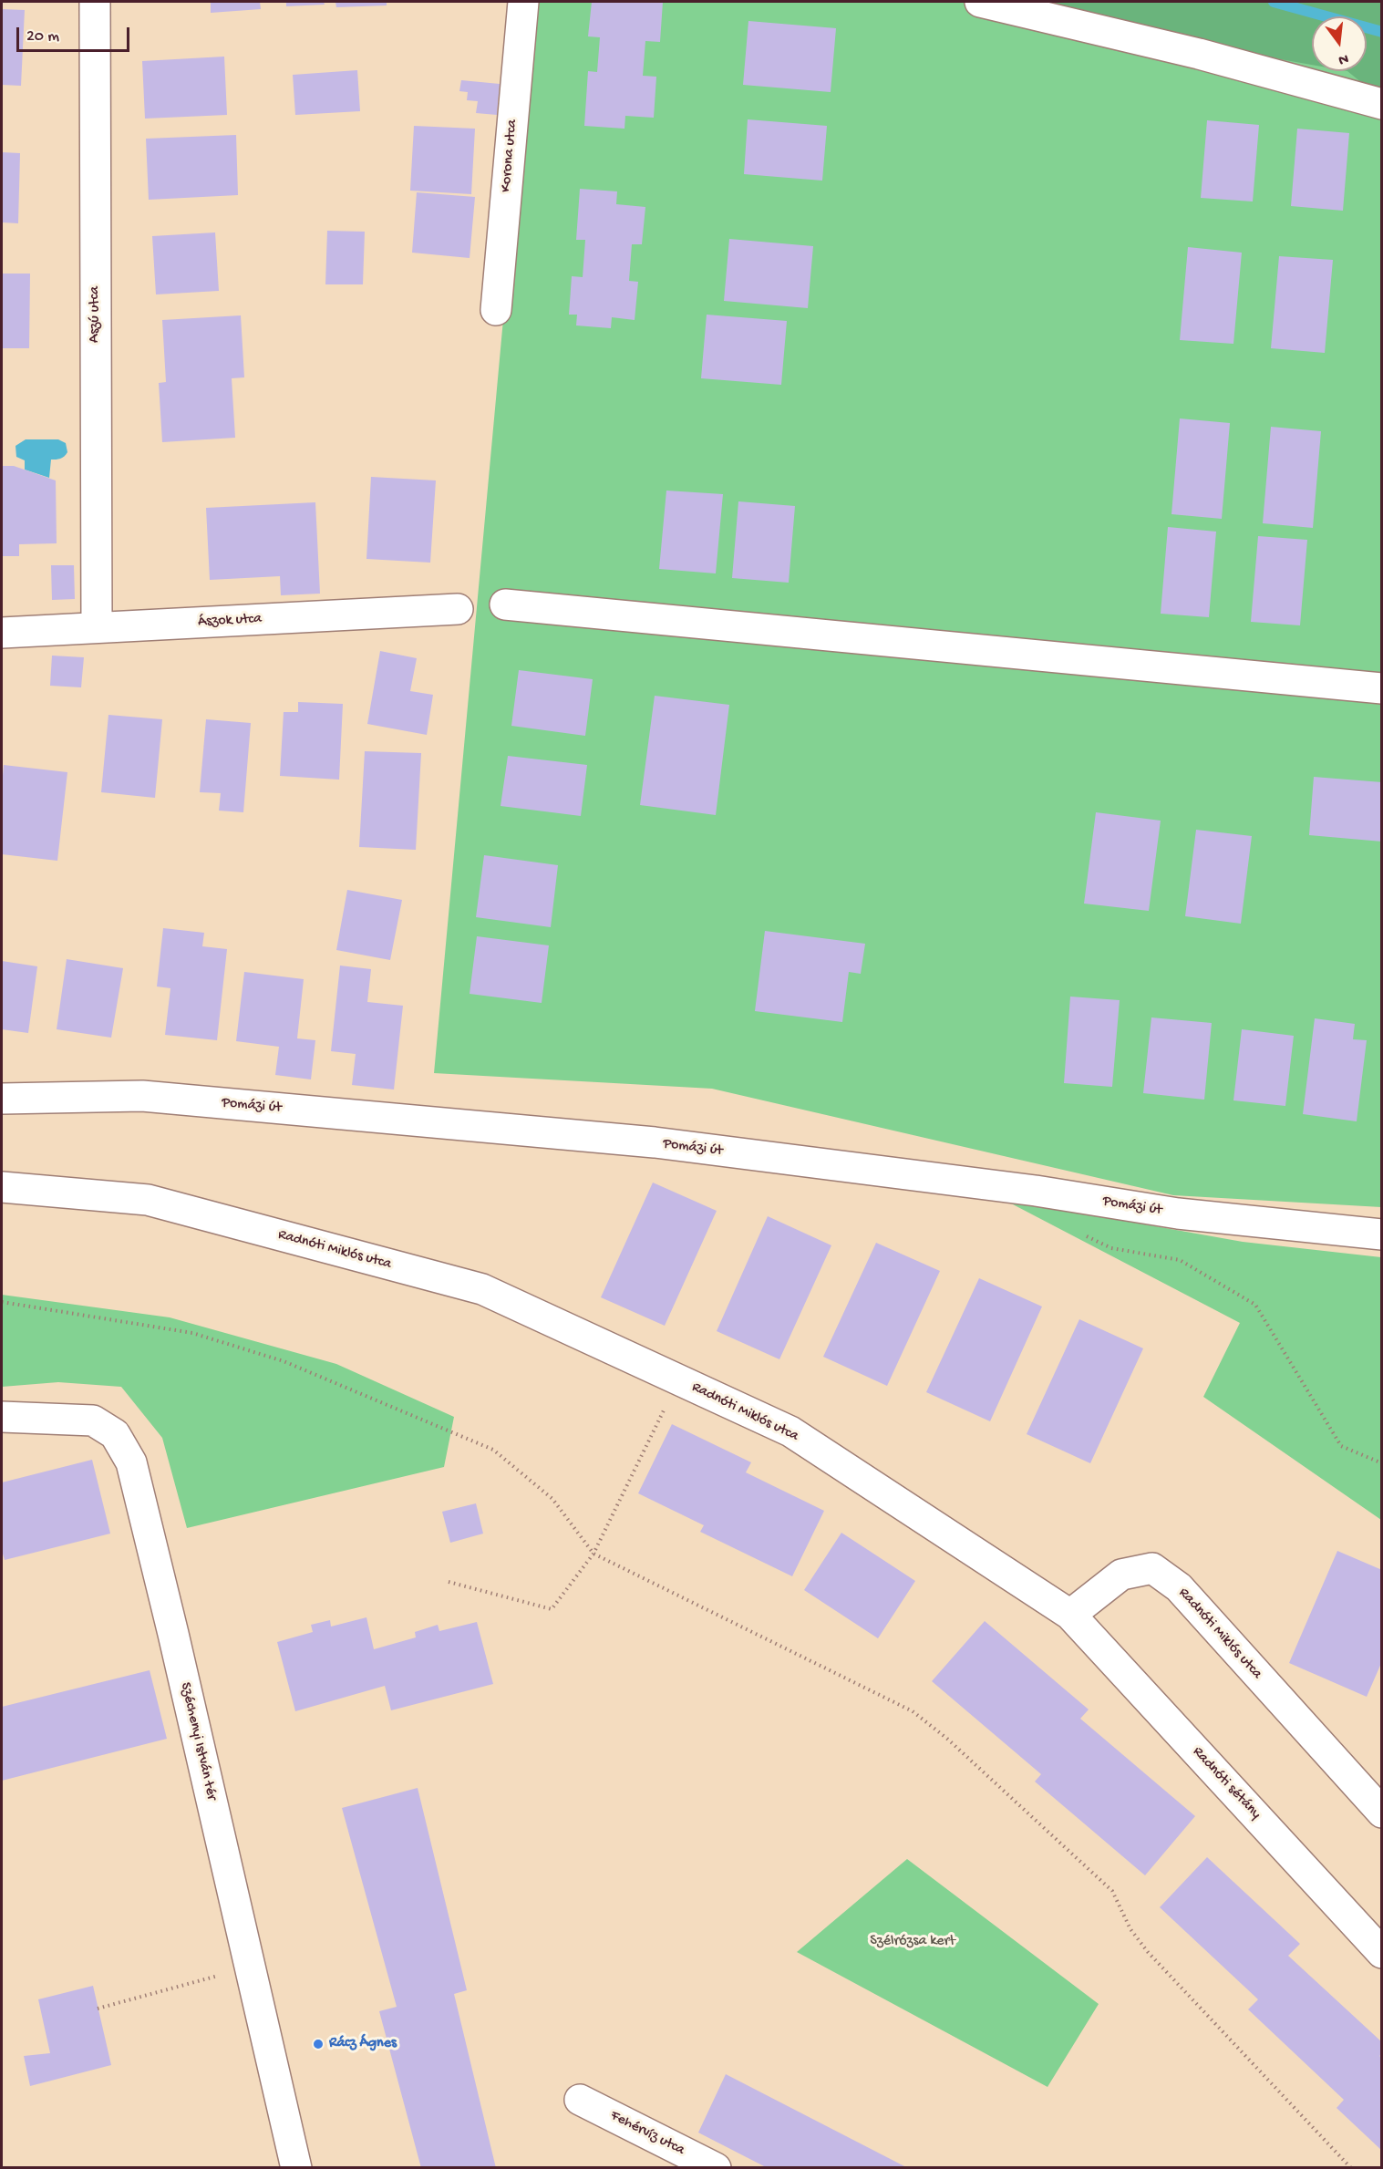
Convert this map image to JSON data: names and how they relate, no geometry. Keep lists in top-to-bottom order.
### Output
{
  "streets": {
    "street": [
      "Korona utca",
      "Aszú utca",
      "Ászok utca",
      "Pomázi út",
      "Radnóti Miklós utca",
      "Széchenyi István tér",
      "Radnóti sétány",
      "Fehérvíz utca"
    ]
  },
  "crossings": [
    ["Aszú utca", "Ászok utca"],
    ["Radnóti Miklós utca", "Radnóti sétány"]
  ],
  "parks": ["Szélrózsa kert"],
  "places": ["Rácz Ágnes"],
  "scale_bar": "20 m",
  "north": "bottom"
}
